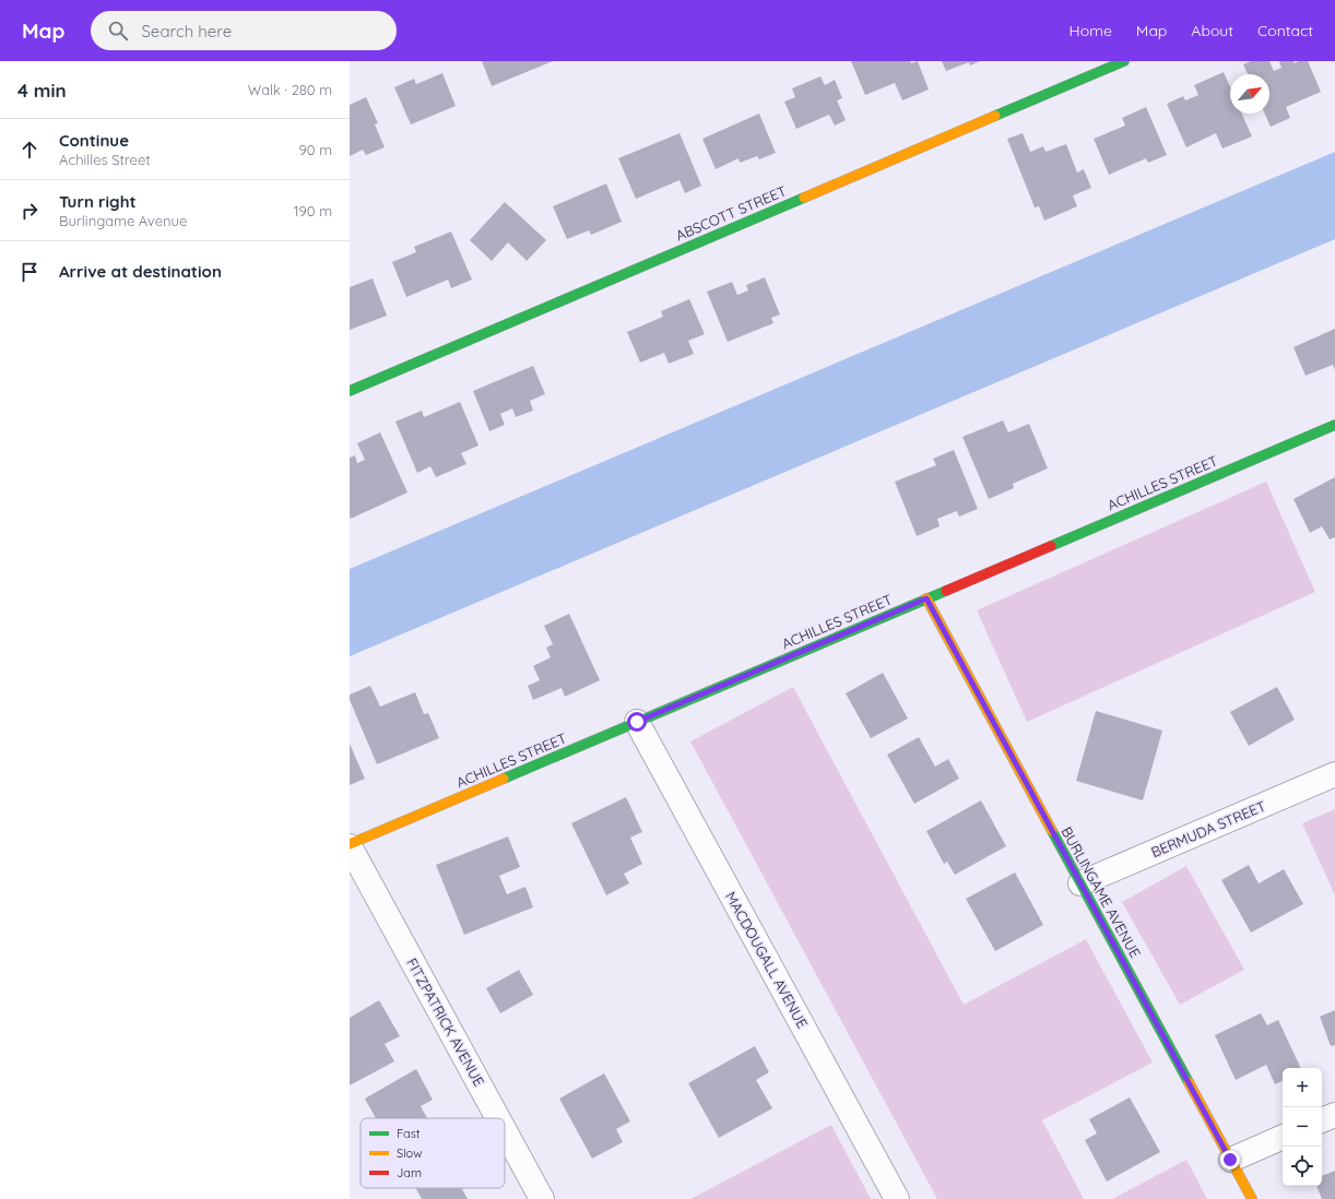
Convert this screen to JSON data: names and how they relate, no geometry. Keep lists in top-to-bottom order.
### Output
{
  "streets": {
    "street": [
      "ABSCOTT STREET",
      "ACHILLES STREET",
      "BERMUDA STREET",
      "BURLINGAME AVENUE",
      "MACDOUGALL AVENUE",
      "FITZPATRICK AVENUE"
    ]
  },
  "crossings": [
    ["ACHILLES STREET", "BURLINGAME AVENUE"],
    ["ACHILLES STREET", "MACDOUGALL AVENUE"],
    ["ACHILLES STREET", "FITZPATRICK AVENUE"],
    ["BERMUDA STREET", "BURLINGAME AVENUE"]
  ],
  "legend": ["Fast", "Slow", "Jam"],
  "north": "top right",
  "page": {
    "header": "Map",
    "search": "Search here",
    "nav": [
      "Home",
      "Map",
      "About",
      "Contact"
    ],
    "heading": ["4 min", "Walk · 280 m"],
    "list": [
      ["Continue", "Achilles Street", "90 m"],
      ["Turn right", "Burlingame Avenue", "190 m"],
      "Arrive at destination"
    ],
    "map_buttons": ["+", "−"]
  }
}
